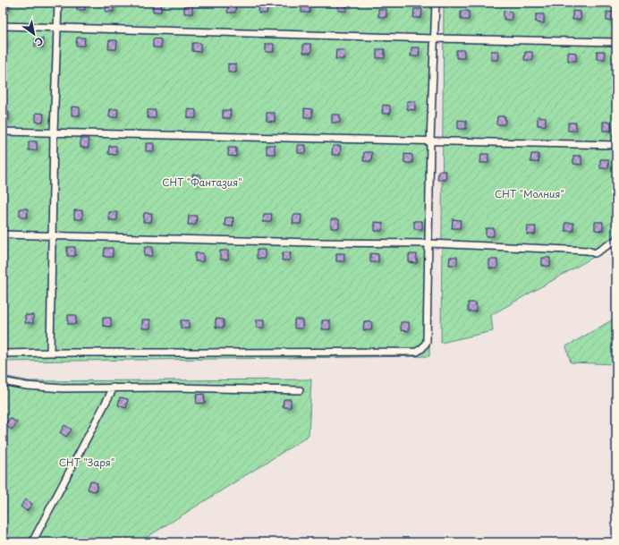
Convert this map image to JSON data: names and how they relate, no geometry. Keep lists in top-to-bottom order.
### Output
{
  "parks": ["СНТ \"Фантазия\"", "СНТ \"Молния\"", "СНТ \"Заря\""],
  "north": "bottom right"
}
